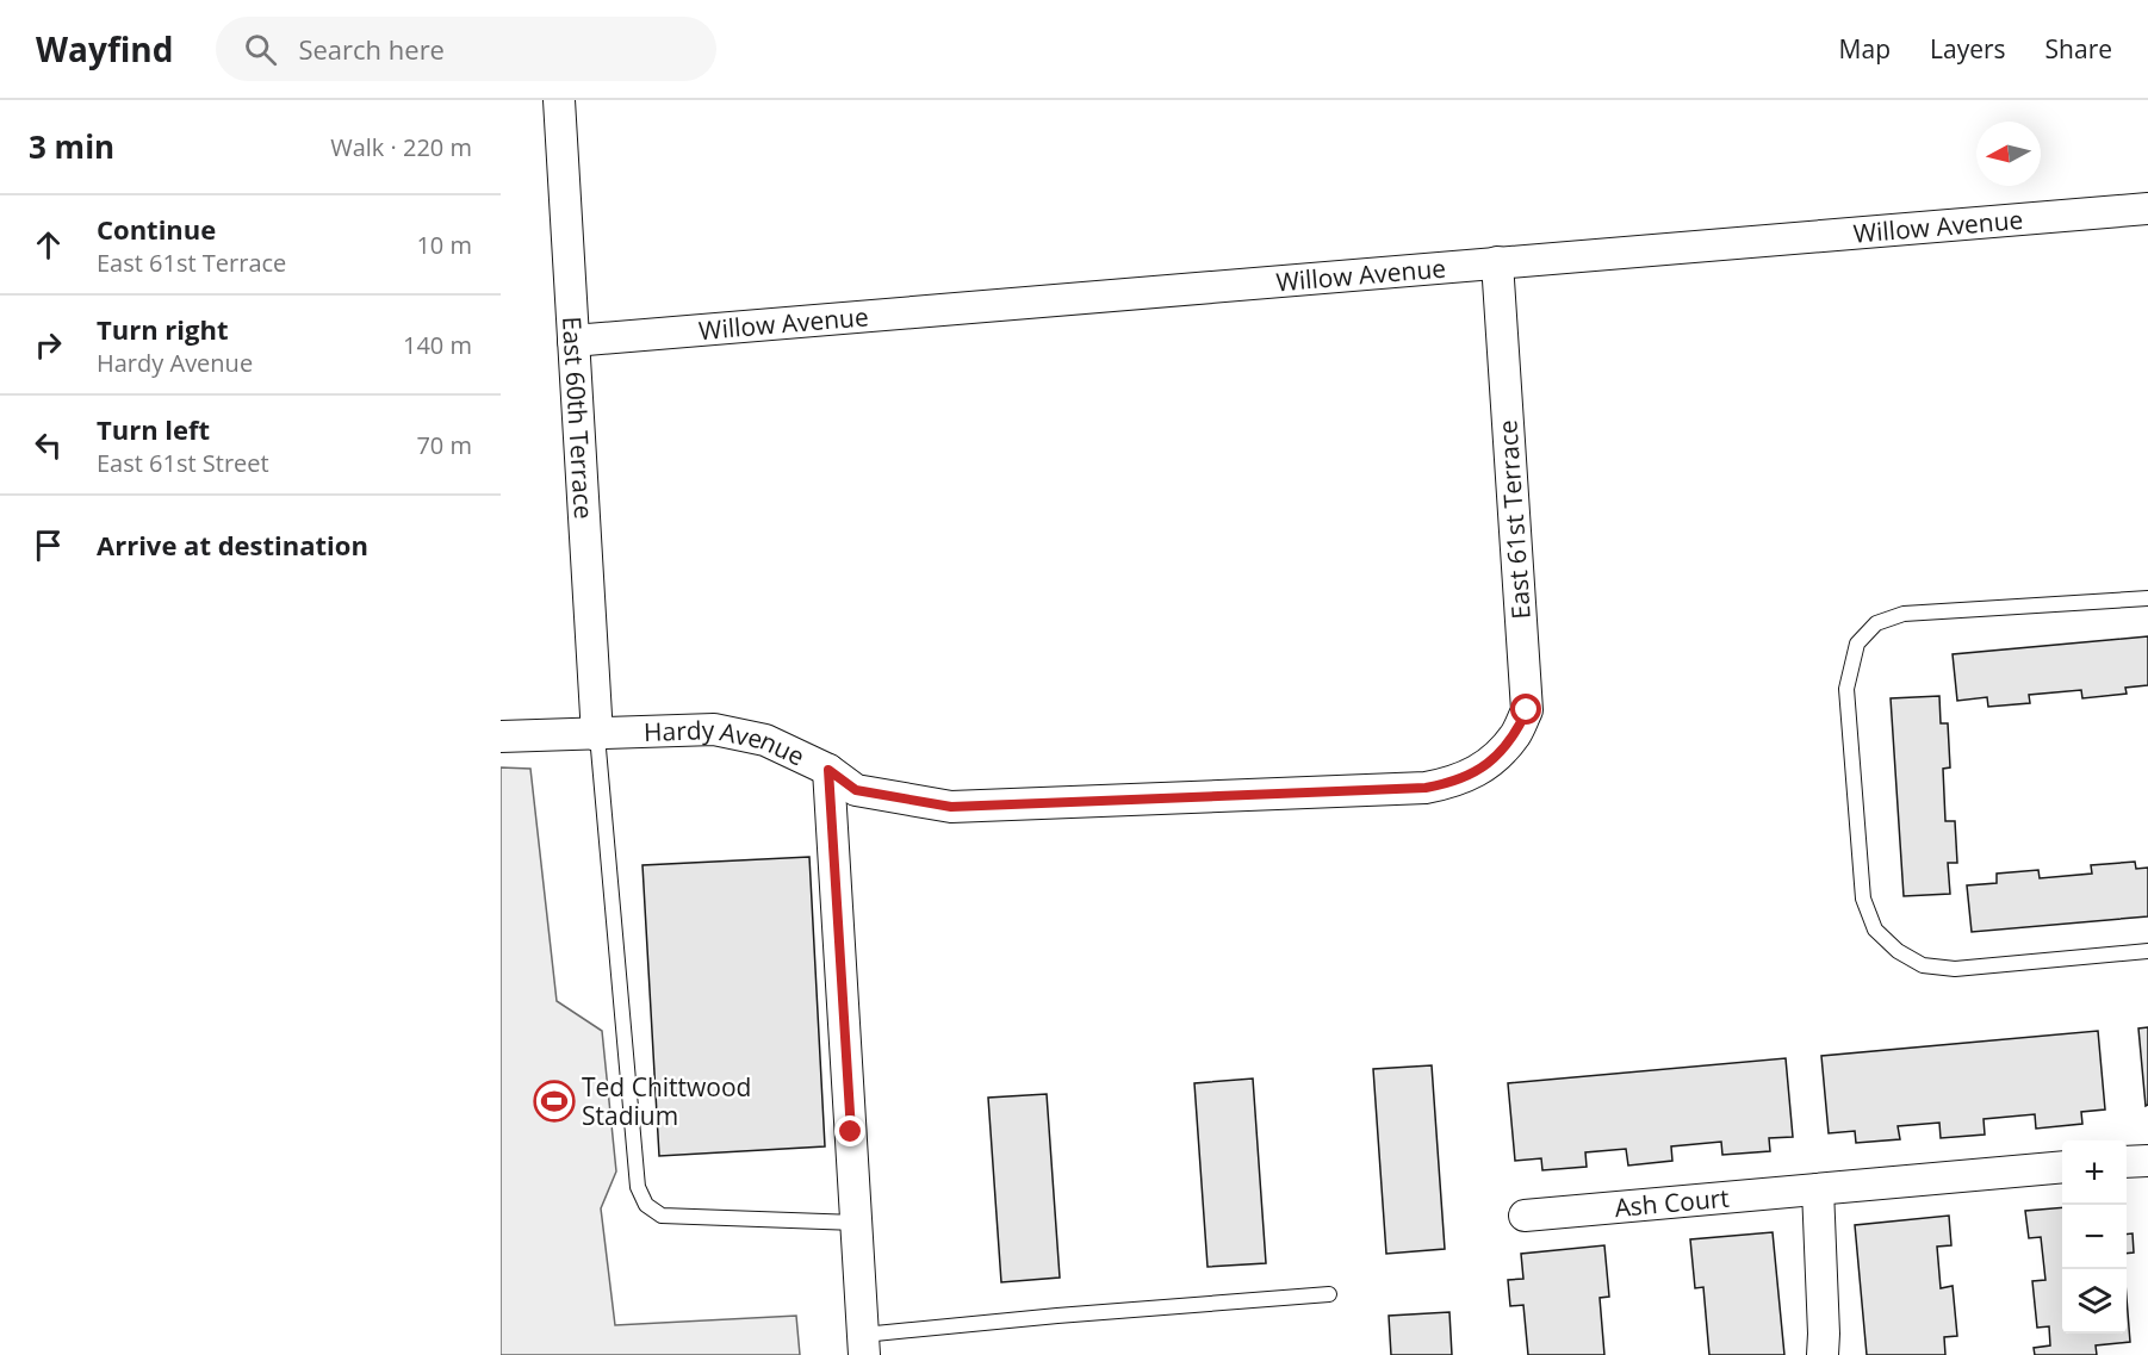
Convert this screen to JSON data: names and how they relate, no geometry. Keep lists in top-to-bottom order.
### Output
{
  "streets": {
    "street": [
      "Willow Avenue",
      "East 60th Terrace",
      "East 61st Terrace",
      "Hardy Avenue",
      "Ash Court"
    ]
  },
  "crossings": [
    ["Willow Avenue", "East 60th Terrace"],
    ["Willow Avenue", "East 61st Terrace"],
    ["East 60th Terrace", "Hardy Avenue"],
    ["East 61st Terrace", "Hardy Avenue"]
  ],
  "places": {
    "sports": ["Ted Chittwood Stadium"]
  },
  "north": "left",
  "page": {
    "header": "Wayfind",
    "search": "Search here",
    "nav": ["Map", "Layers", "Share"],
    "heading": ["3 min", "Walk · 220 m"],
    "list": [
      ["Continue", "East 61st Terrace", "10 m"],
      ["Turn right", "Hardy Avenue", "140 m"],
      ["Turn left", "East 61st Street", "70 m"],
      "Arrive at destination"
    ],
    "map_buttons": ["+", "−"]
  }
}
